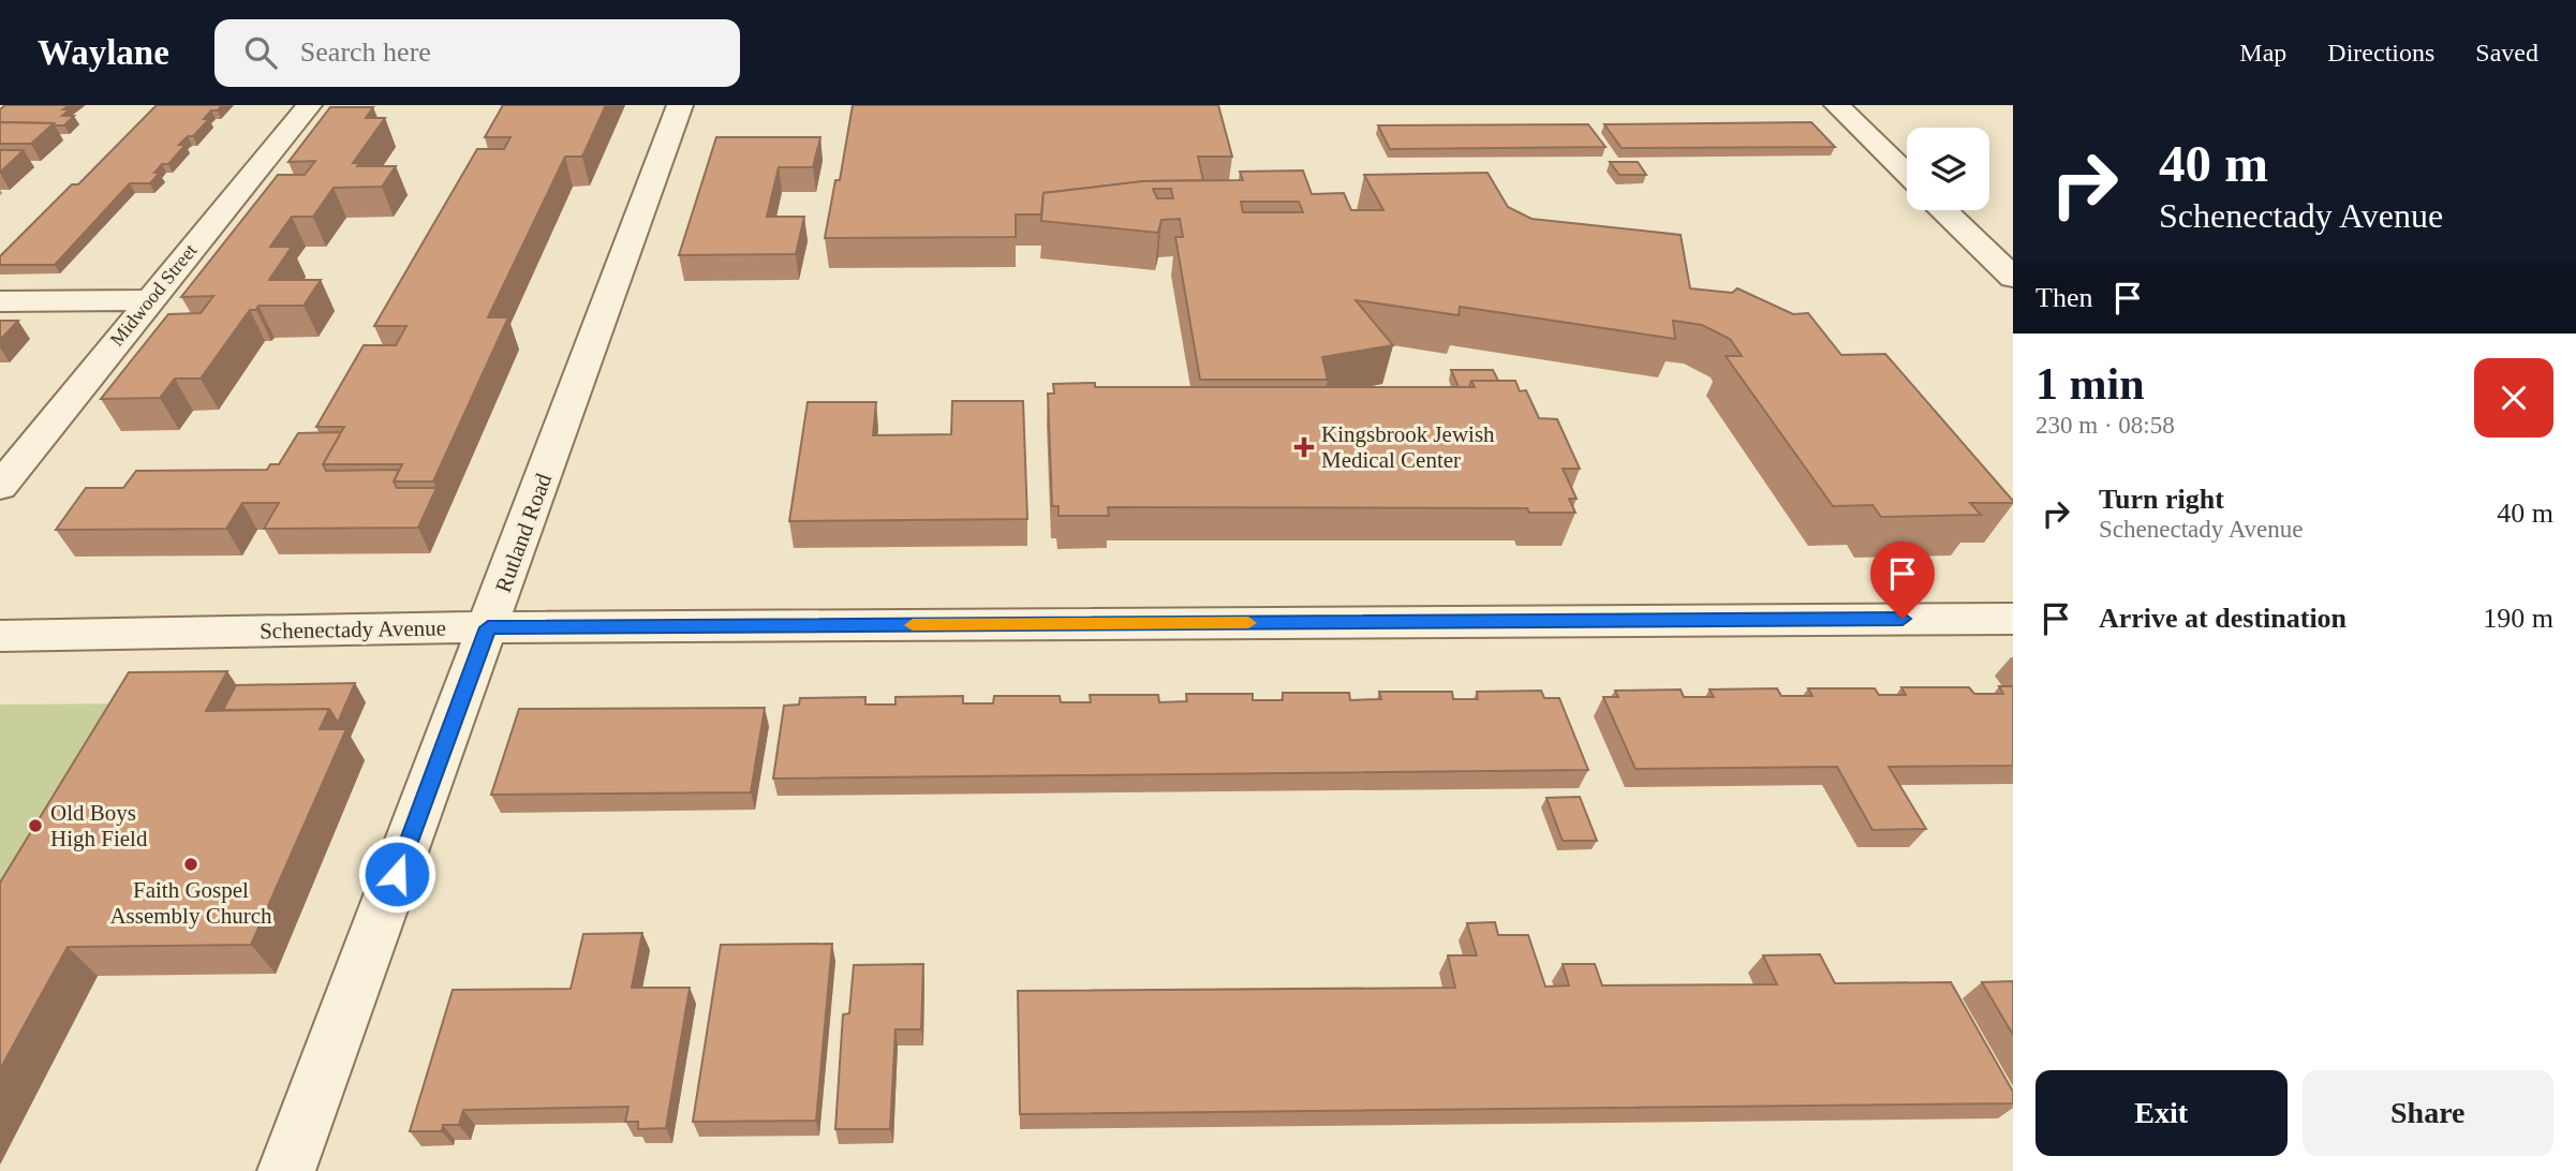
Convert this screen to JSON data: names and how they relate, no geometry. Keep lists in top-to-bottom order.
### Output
{
  "streets": {
    "street": ["Midwood Street", "Rutland Road", "Schenectady Avenue"]
  },
  "crossings": [
    ["Rutland Road", "Schenectady Avenue"]
  ],
  "places": {
    "health": ["Kingsbrook Jewish Medical Center"],
    "other": ["Old Boys High Field", "Faith Gospel Assembly Church"]
  },
  "page": {
    "header": "Waylane",
    "search": "Search here",
    "nav": ["Map", "Directions", "Saved"],
    "turn": ["40 m", "Schenectady Avenue"],
    "then": "Then",
    "heading": ["1 min", "230 m · 08:58"],
    "list": [
      {
        "name": "Turn right",
        "note": "Schenectady Avenue",
        "value": "40 m"
      },
      {
        "name": "Arrive at destination",
        "value": "190 m"
      }
    ],
    "buttons": ["Exit", "Share"]
  }
}
